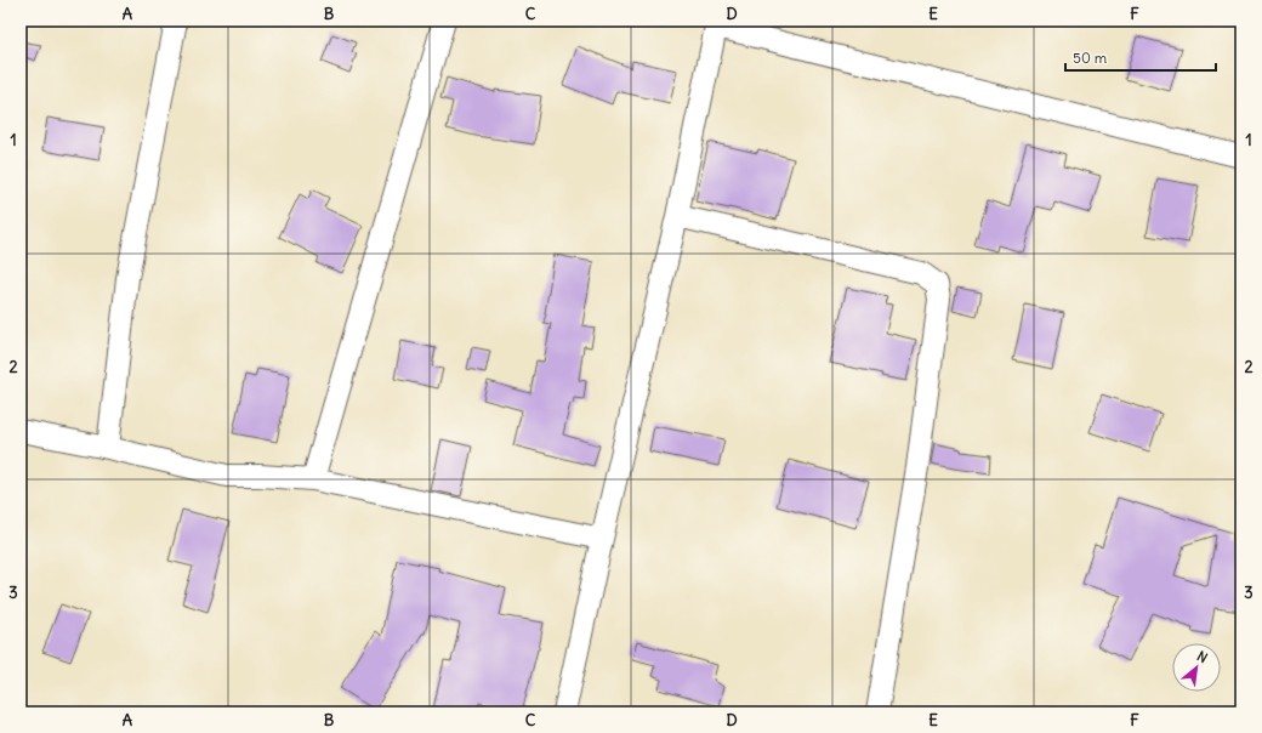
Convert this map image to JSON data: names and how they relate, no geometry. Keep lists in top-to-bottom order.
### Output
{
  "scale_bar": "50 m",
  "north": "top right",
  "grid": {
    "columns": [
      "A",
      "B",
      "C",
      "D",
      "E",
      "F"
    ],
    "rows": ["1", "2", "3"]
  }
}
